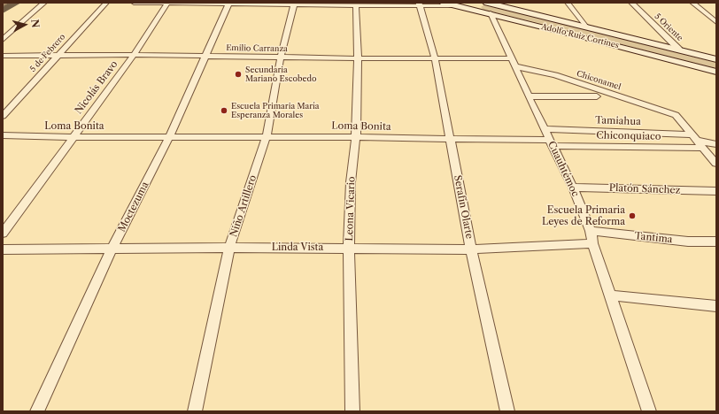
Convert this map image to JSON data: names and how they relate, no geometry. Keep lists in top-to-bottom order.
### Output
{
  "streets": {
    "main road": ["Adolfo Ruiz Cortines"],
    "street": [
      "5 Oriente",
      "Emilio Carranza",
      "5 de Febrero",
      "Chiconamel",
      "Nicolás Bravo",
      "Tamiahua",
      "Loma Bonita",
      "Chiconquiaco",
      "Cuauhtémoc",
      "Platón Sánchez",
      "Niño Artillero",
      "Moctezuma",
      "Serafín Olarte",
      "Leona Vicario",
      "Tantima",
      "Linda Vista"
    ]
  },
  "crossings": [
    ["5 Oriente", "Adolfo Ruiz Cortines"],
    ["Adolfo Ruiz Cortines", "Cuauhtémoc"],
    ["Emilio Carranza", "5 de Febrero"],
    ["Emilio Carranza", "Chiconamel"],
    ["Emilio Carranza", "Nicolás Bravo"],
    ["Emilio Carranza", "Cuauhtémoc"],
    ["Emilio Carranza", "Niño Artillero"],
    ["Emilio Carranza", "Moctezuma"],
    ["Emilio Carranza", "Serafín Olarte"],
    ["Emilio Carranza", "Leona Vicario"],
    ["Chiconamel", "Tamiahua"],
    ["Chiconamel", "Cuauhtémoc"],
    ["Nicolás Bravo", "Loma Bonita"],
    ["Tamiahua", "Cuauhtémoc"],
    ["Loma Bonita", "Chiconquiaco"],
    ["Loma Bonita", "Cuauhtémoc"],
    ["Loma Bonita", "Niño Artillero"],
    ["Loma Bonita", "Moctezuma"],
    ["Loma Bonita", "Serafín Olarte"],
    ["Loma Bonita", "Leona Vicario"],
    ["Chiconquiaco", "Cuauhtémoc"],
    ["Cuauhtémoc", "Platón Sánchez"],
    ["Cuauhtémoc", "Tantima"],
    ["Cuauhtémoc", "Linda Vista"],
    ["Niño Artillero", "Linda Vista"],
    ["Moctezuma", "Linda Vista"],
    ["Serafín Olarte", "Linda Vista"],
    ["Leona Vicario", "Linda Vista"]
  ],
  "places": ["Secundaria Mariano Escobedo", "Escuela Primaria María Esperanza Morales", "Escuela Primaria Leyes de Reforma"],
  "north": "right"
}
